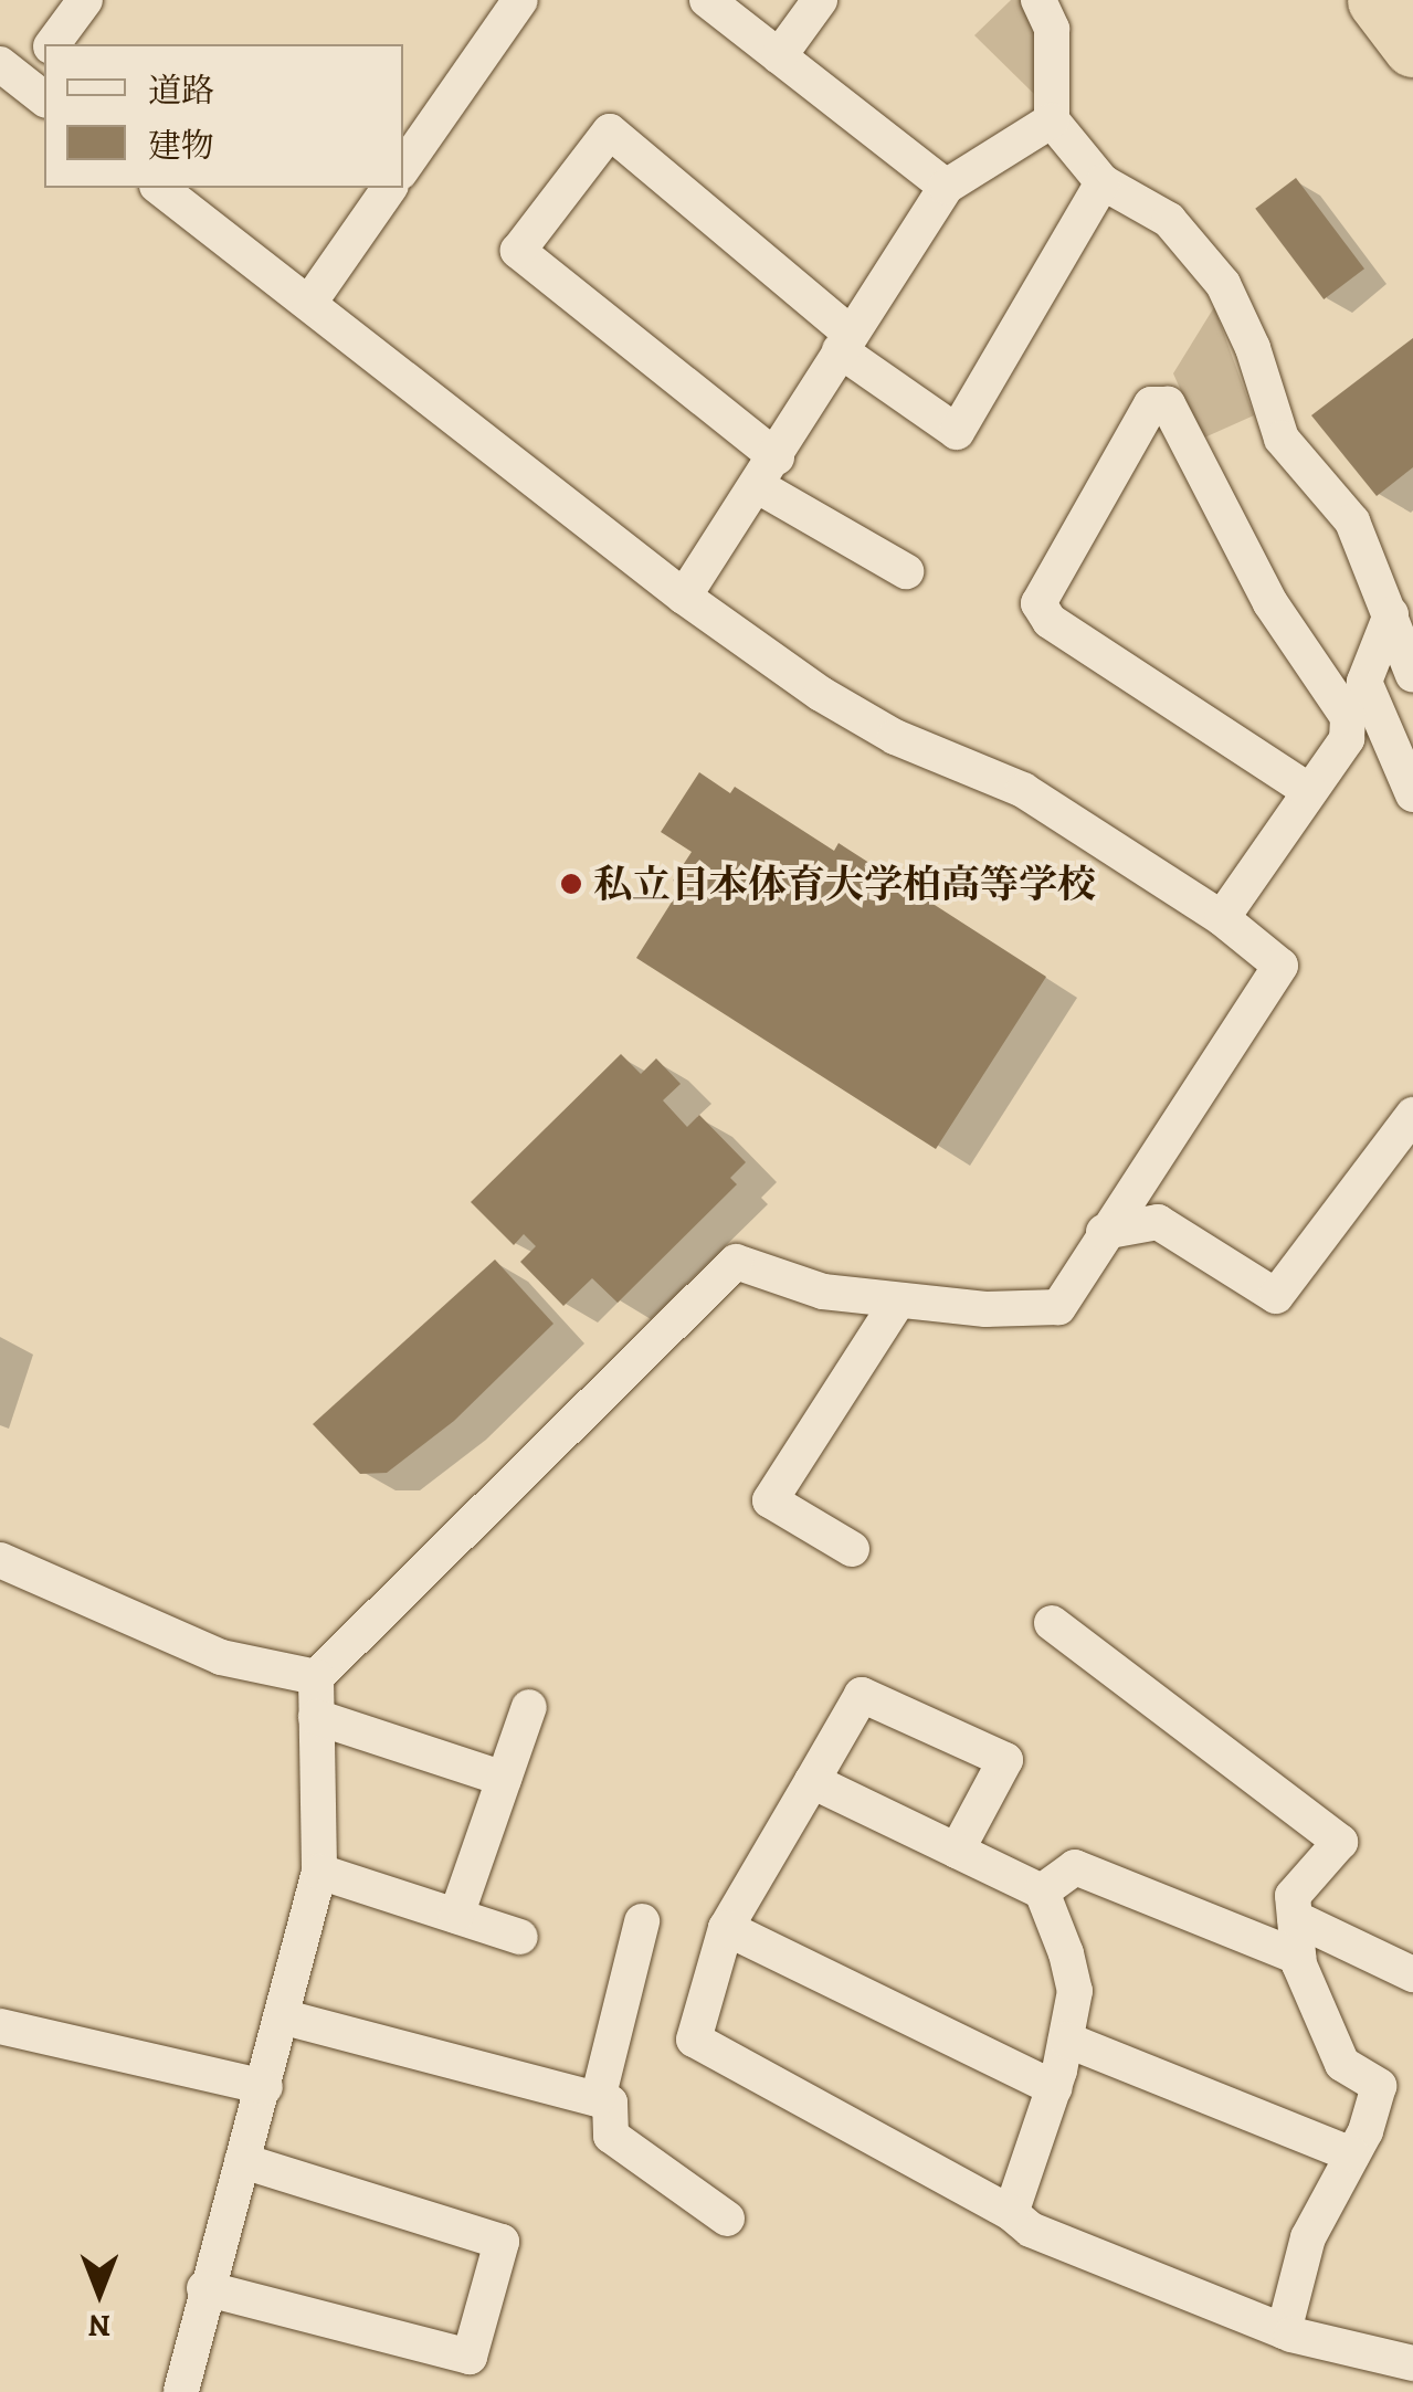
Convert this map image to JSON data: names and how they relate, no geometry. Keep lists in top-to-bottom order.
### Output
{
  "places": ["私立日本体育大学柏高等学校"],
  "legend": ["道路", "建物"],
  "north": "bottom"
}
